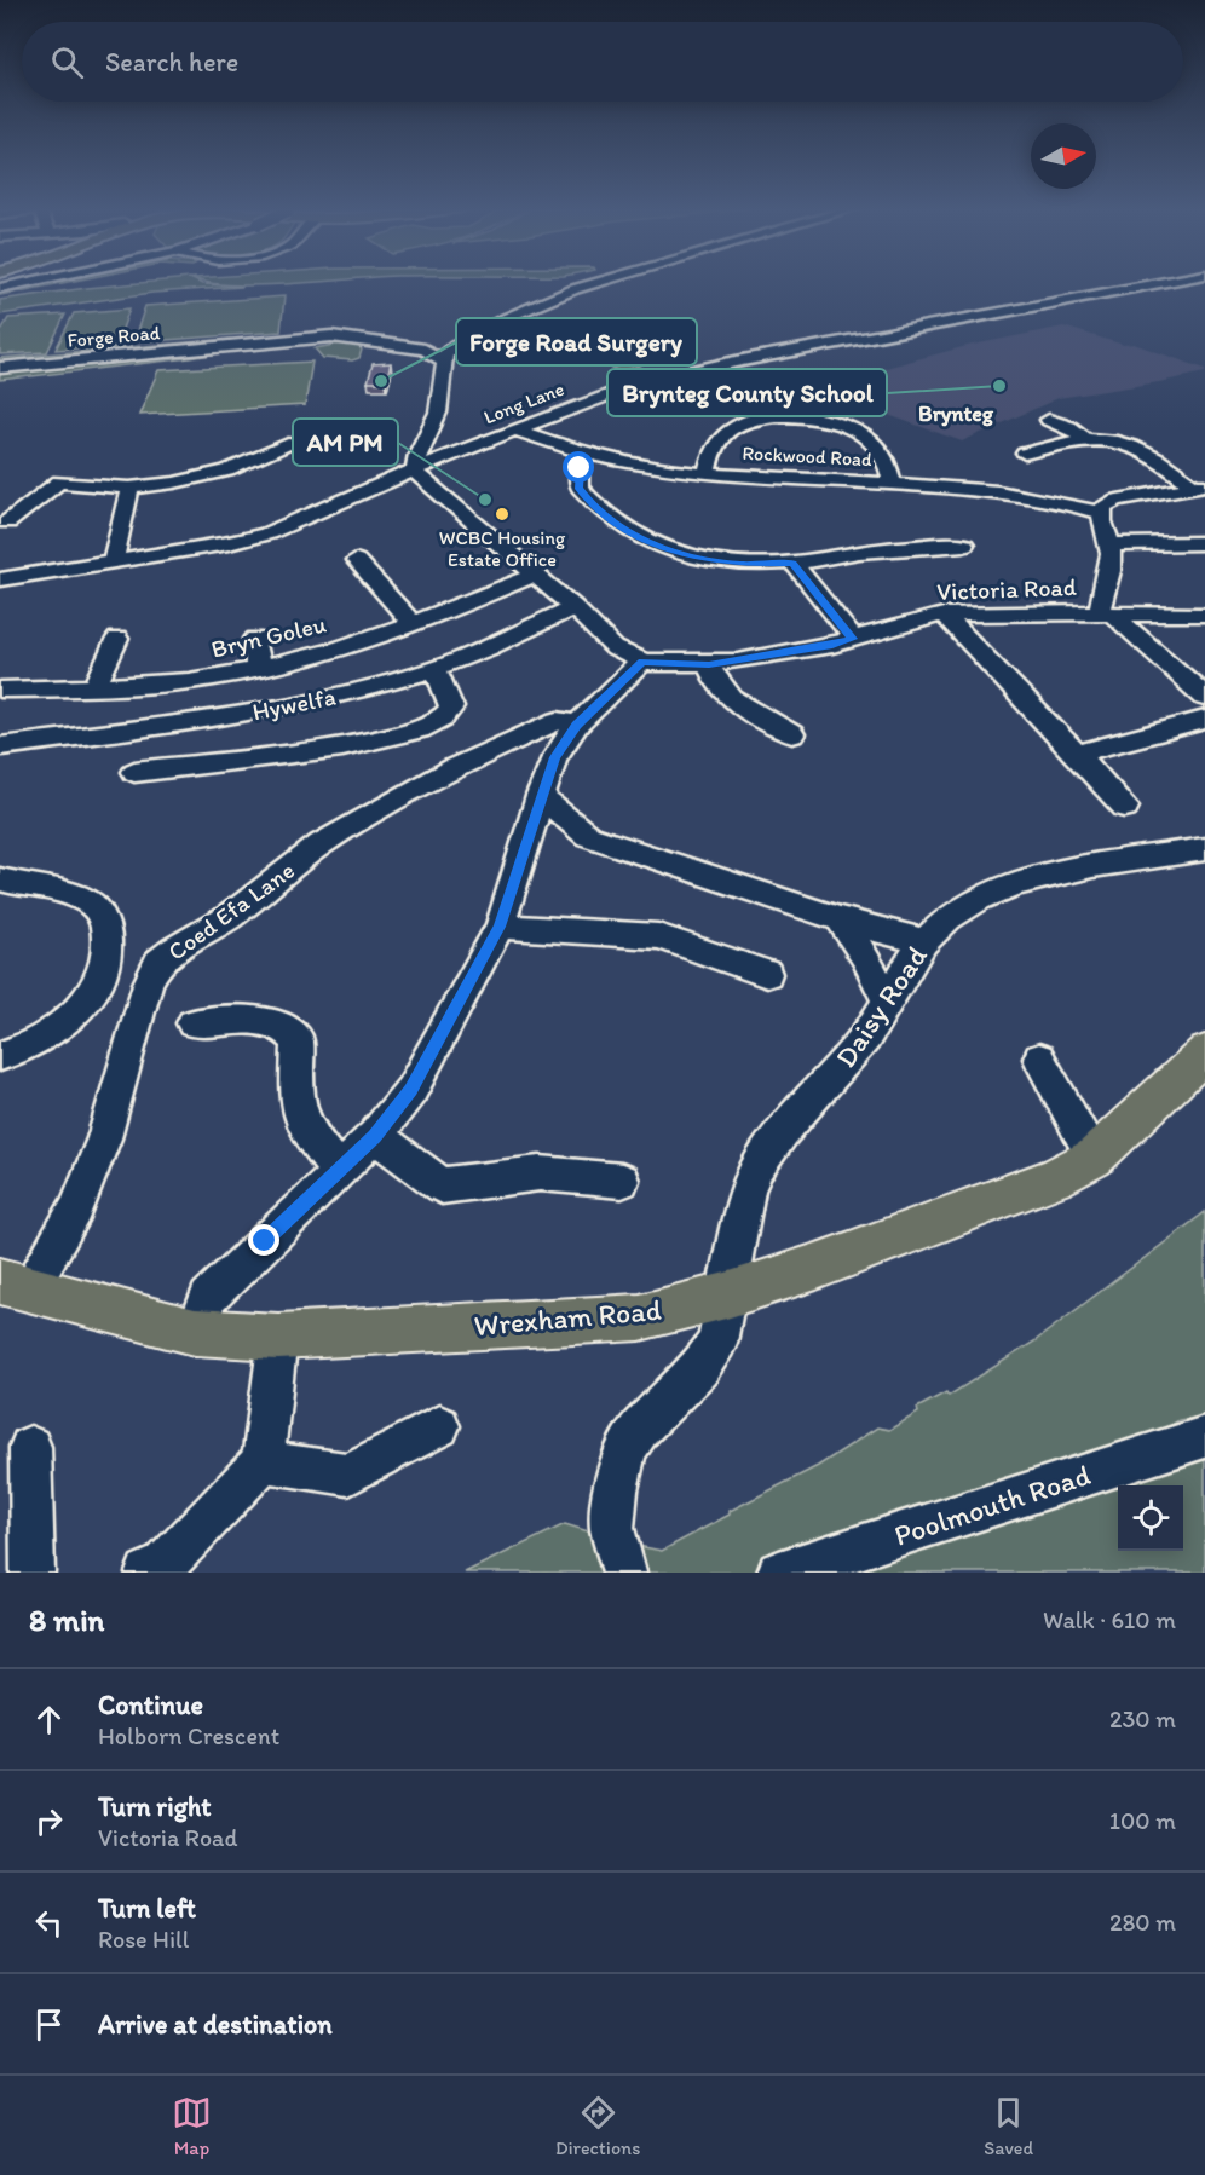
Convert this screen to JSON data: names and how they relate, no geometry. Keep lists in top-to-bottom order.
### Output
{
  "streets": {
    "main road": ["Wrexham Road"],
    "street": [
      "Forge Road",
      "Long Lane",
      "Rockwood Road",
      "Victoria Road",
      "Bryn Goleu",
      "Hywelfa",
      "Coed Efa Lane",
      "Daisy Road",
      "Poolmouth Road"
    ]
  },
  "crossings": [
    ["Long Lane", "Rockwood Road"],
    ["Coed Efa Lane", "Wrexham Road"],
    ["Daisy Road", "Wrexham Road"]
  ],
  "districts": ["Brynteg"],
  "places": [
    "Forge Road Surgery",
    "Brynteg County School",
    "AM PM",
    "WCBC Housing Estate Office"
  ],
  "north": "right",
  "page": {
    "search": "Search here",
    "heading": ["8 min", "Walk · 610 m"],
    "list": [
      ["Continue", "Holborn Crescent", "230 m"],
      ["Turn right", "Victoria Road", "100 m"],
      ["Turn left", "Rose Hill", "280 m"],
      "Arrive at destination"
    ],
    "nav": ["Map", "Directions", "Saved"]
  }
}
